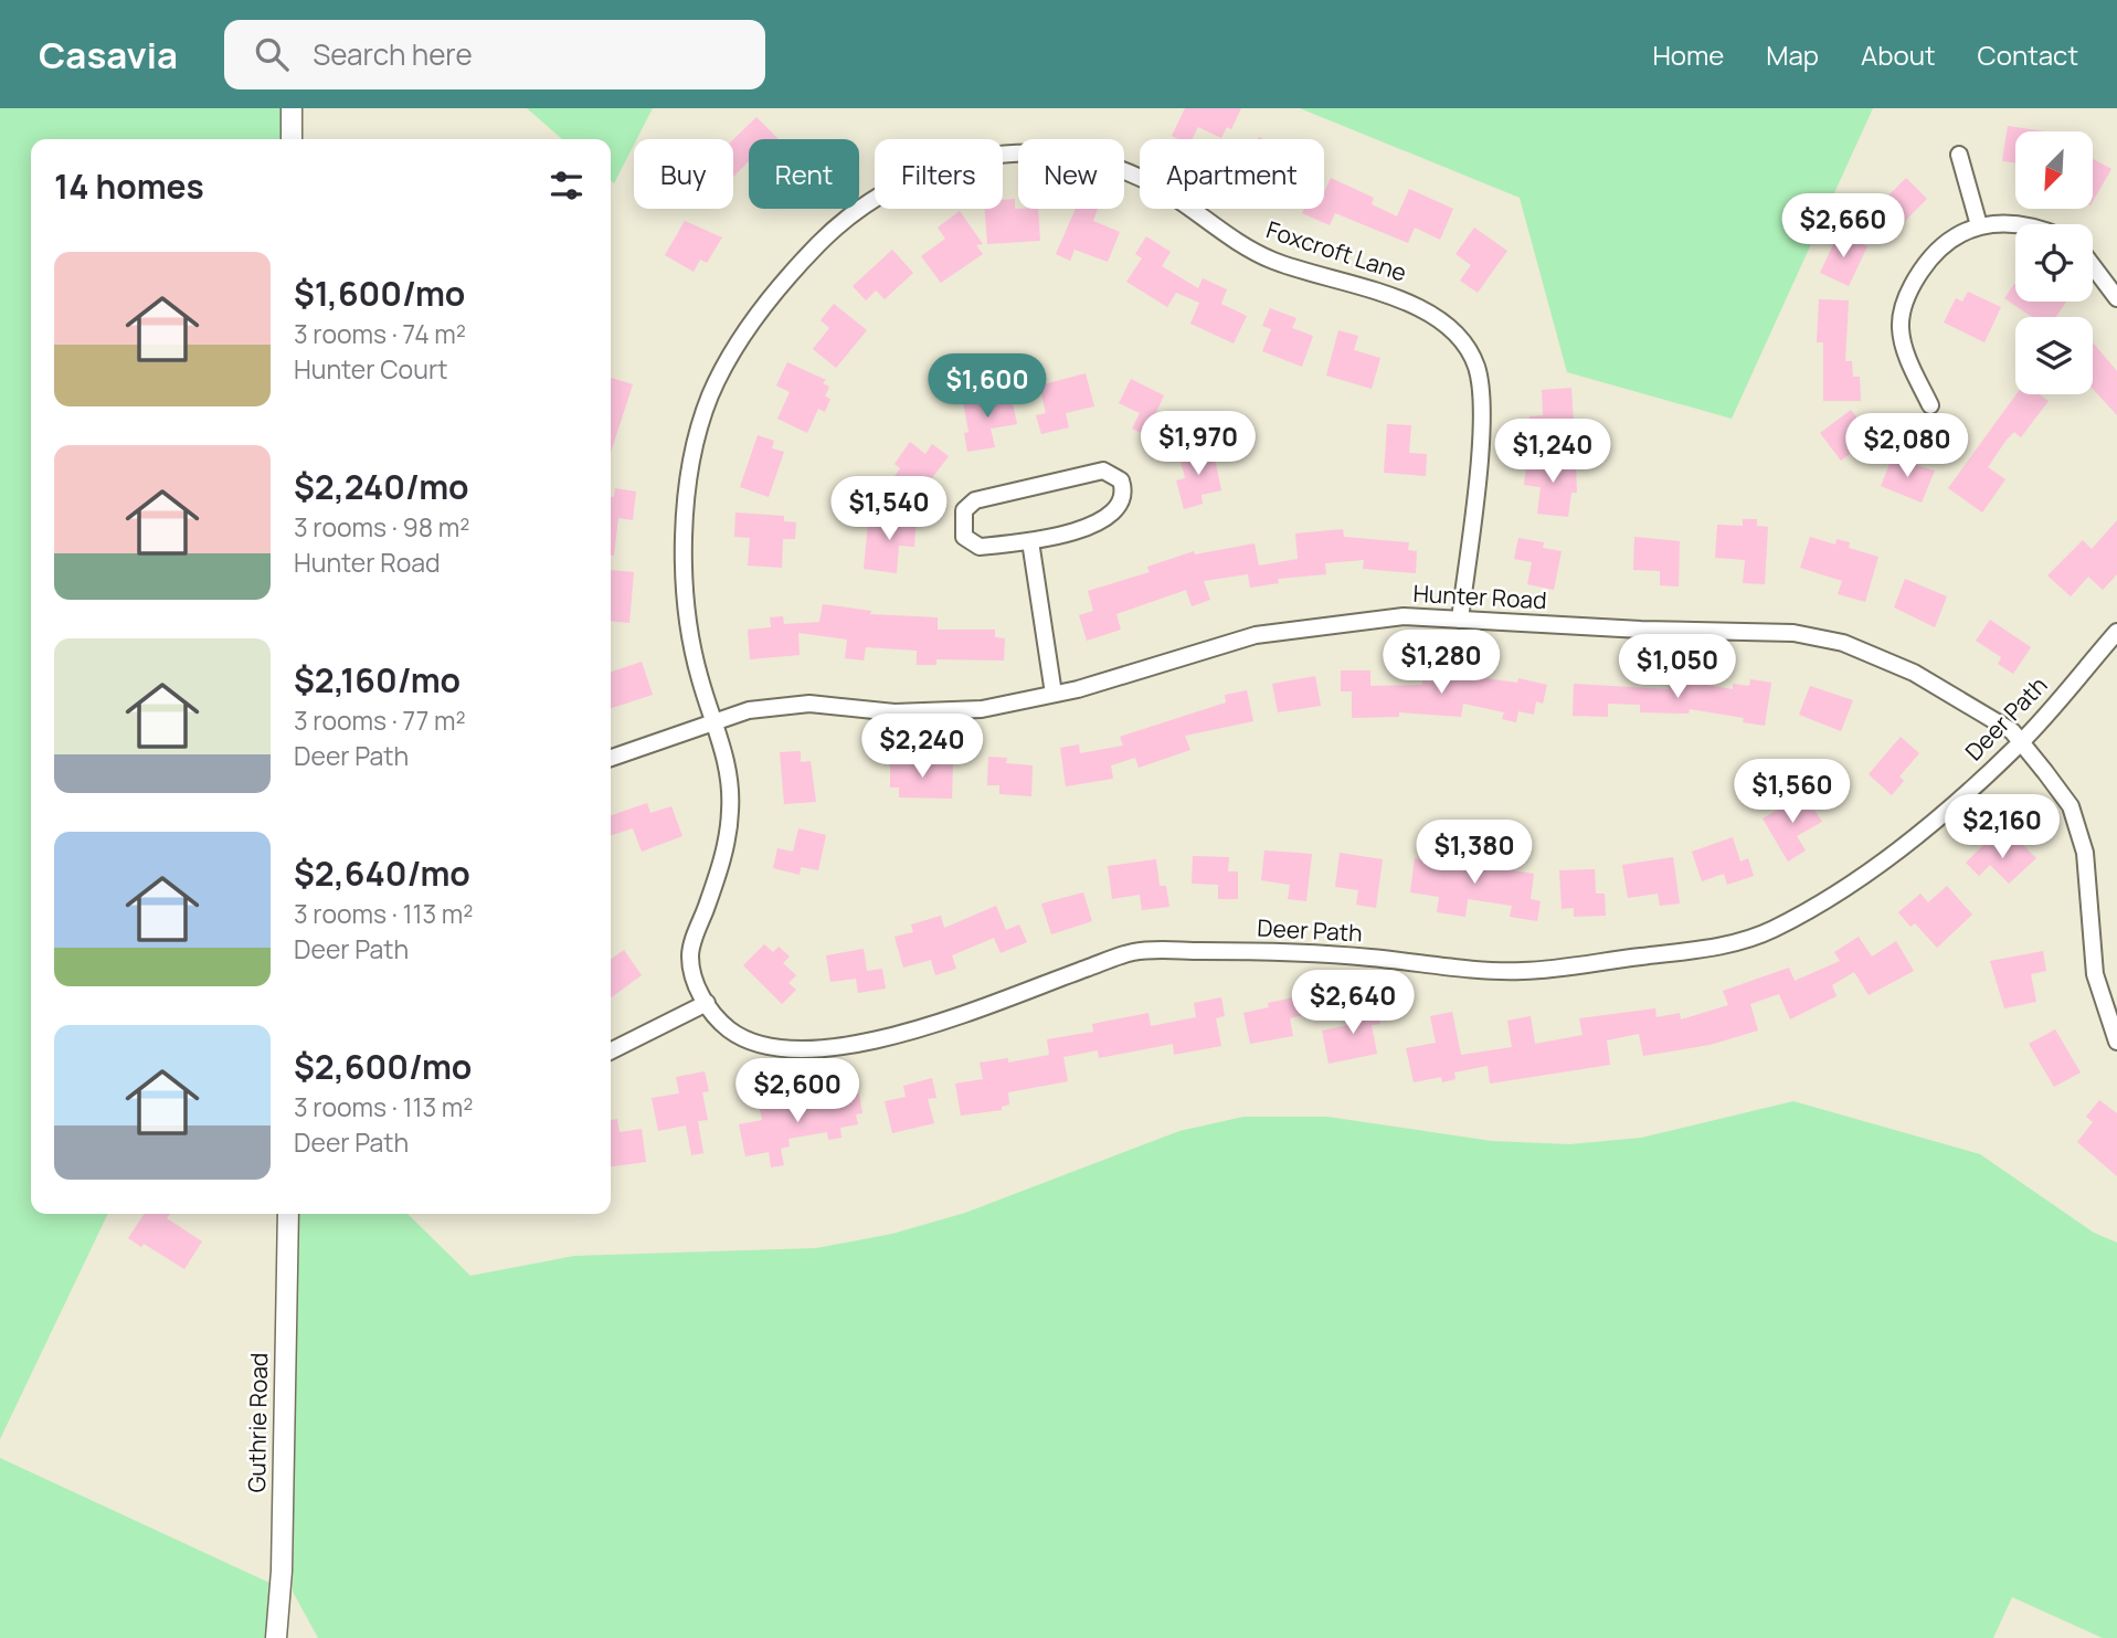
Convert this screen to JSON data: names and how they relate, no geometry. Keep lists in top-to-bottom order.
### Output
{
  "streets": {
    "street": [
      "Foxcroft Lane",
      "Hunter Road",
      "Deer Path",
      "Guthrie Road"
    ]
  },
  "crossings": [
    ["Foxcroft Lane", "Hunter Road"],
    ["Foxcroft Lane", "Deer Path"],
    ["Hunter Road", "Deer Path"]
  ],
  "north": "bottom left",
  "page": {
    "header": "Casavia",
    "search": "Search here",
    "nav": [
      "Home",
      "Map",
      "About",
      "Contact"
    ],
    "chip": [
      "Buy",
      "Rent",
      "Filters",
      "New",
      "Apartment"
    ],
    "heading": "14 homes",
    "price": [
      "$2,660",
      "$1,600",
      "$1,970",
      "$2,080",
      "$1,240",
      "$1,540",
      "$1,280",
      "$1,050",
      "$2,240",
      "$1,560",
      "$2,160",
      "$1,380",
      "$2,640",
      "$2,600"
    ],
    "list": [
      {
        "name": "$1,600/mo",
        "note": "3 rooms · 74 m² · Hunter Court"
      },
      {
        "name": "$2,240/mo",
        "note": "3 rooms · 98 m² · Hunter Road"
      },
      {
        "name": "$2,160/mo",
        "note": "3 rooms · 77 m² · Deer Path"
      },
      {
        "name": "$2,640/mo",
        "note": "3 rooms · 113 m² · Deer Path"
      },
      {
        "name": "$2,600/mo",
        "note": "3 rooms · 113 m² · Deer Path"
      }
    ]
  }
}
